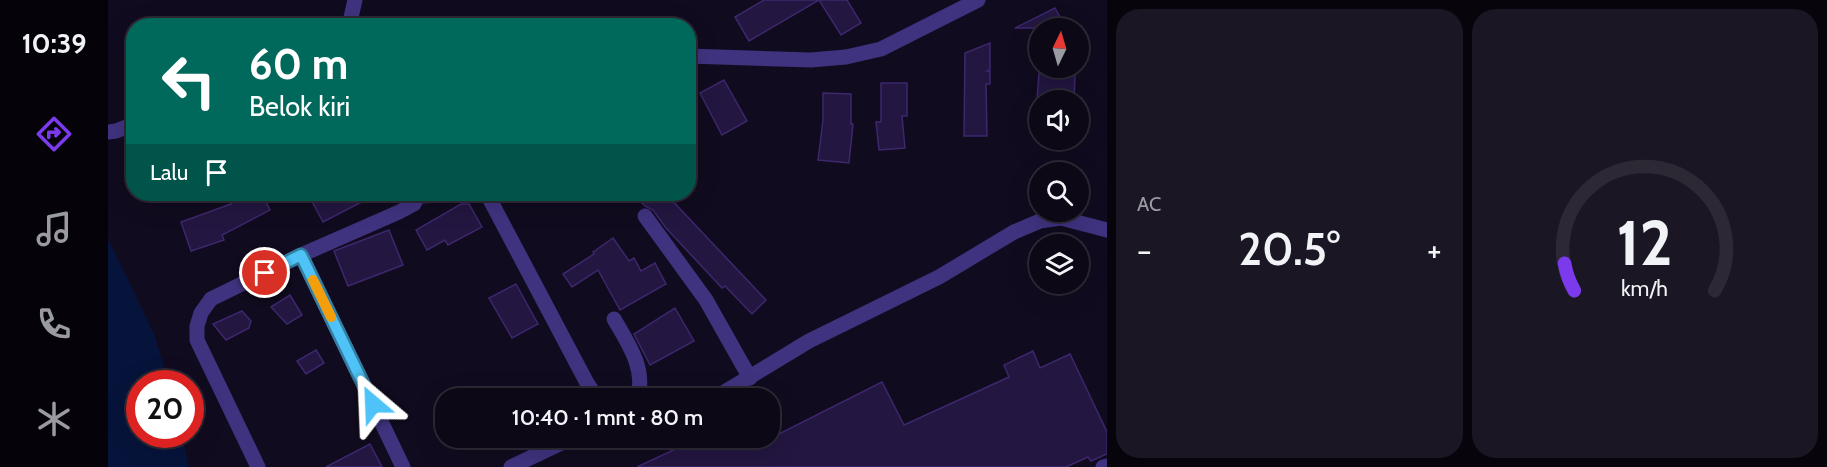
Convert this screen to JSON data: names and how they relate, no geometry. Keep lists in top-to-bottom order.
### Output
{
  "north": "top",
  "page": {
    "tabs": "10:39",
    "tile": "AC",
    "turn": ["60 m", "Belok kiri"],
    "then": "Lalu",
    "heat": ["−", "20.5°", "+"],
    "limit": "20",
    "trip": "10:40 · 1 mnt · 80 m",
    "gauge": ["12", "km/h"]
  }
}
